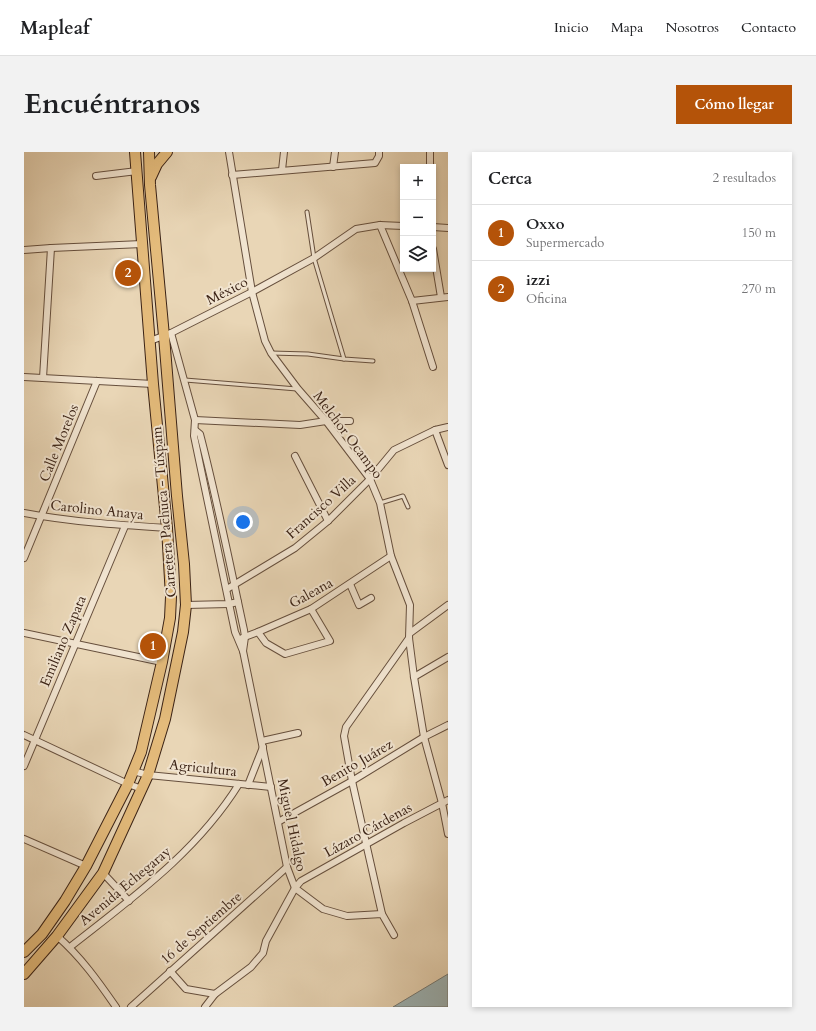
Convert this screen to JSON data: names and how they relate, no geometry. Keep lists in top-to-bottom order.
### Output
{
  "streets": {
    "main road": ["Carretera Pachuca - Túxpam"],
    "street": [
      "México",
      "Melchor Ocampo",
      "Calle Morelos",
      "Francisco Villa",
      "Carolino Anaya",
      "Galeana",
      "Emiliano Zapata",
      "Benito Juárez",
      "Agricultura",
      "Miguel Hidalgo",
      "Lázaro Cárdenas",
      "Avenida Echegaray",
      "16 de Septiembre"
    ]
  },
  "crossings": [
    ["México", "Melchor Ocampo"],
    ["México", "Carretera Pachuca - Túxpam"],
    ["México", "Miguel Hidalgo"],
    ["Melchor Ocampo", "Francisco Villa"],
    ["Melchor Ocampo", "Galeana"],
    ["Melchor Ocampo", "Benito Juárez"],
    ["Melchor Ocampo", "Lázaro Cárdenas"],
    ["Calle Morelos", "Carolino Anaya"],
    ["Francisco Villa", "Miguel Hidalgo"],
    ["Carolino Anaya", "Carretera Pachuca - Túxpam"],
    ["Carolino Anaya", "Emiliano Zapata"],
    ["Carretera Pachuca - Túxpam", "Agricultura"],
    ["Carretera Pachuca - Túxpam", "Miguel Hidalgo"],
    ["Galeana", "Miguel Hidalgo"],
    ["Benito Juárez", "Miguel Hidalgo"],
    ["Agricultura", "Miguel Hidalgo"],
    ["Agricultura", "Avenida Echegaray"],
    ["Miguel Hidalgo", "Lázaro Cárdenas"],
    ["Miguel Hidalgo", "16 de Septiembre"]
  ],
  "page": {
    "header": "Mapleaf",
    "nav": [
      "Inicio",
      "Mapa",
      "Nosotros",
      "Contacto"
    ],
    "title": "Encuéntranos",
    "buttons": "Cómo llegar",
    "heading": ["Cerca", "2 resultados"],
    "map_buttons": ["+", "−"],
    "list": [
      {
        "mark": "1",
        "name": "Oxxo",
        "note": "Supermercado",
        "value": "150 m"
      },
      {
        "mark": "2",
        "name": "izzi",
        "note": "Oficina",
        "value": "270 m"
      }
    ],
    "pins": ["2", "1"]
  }
}
